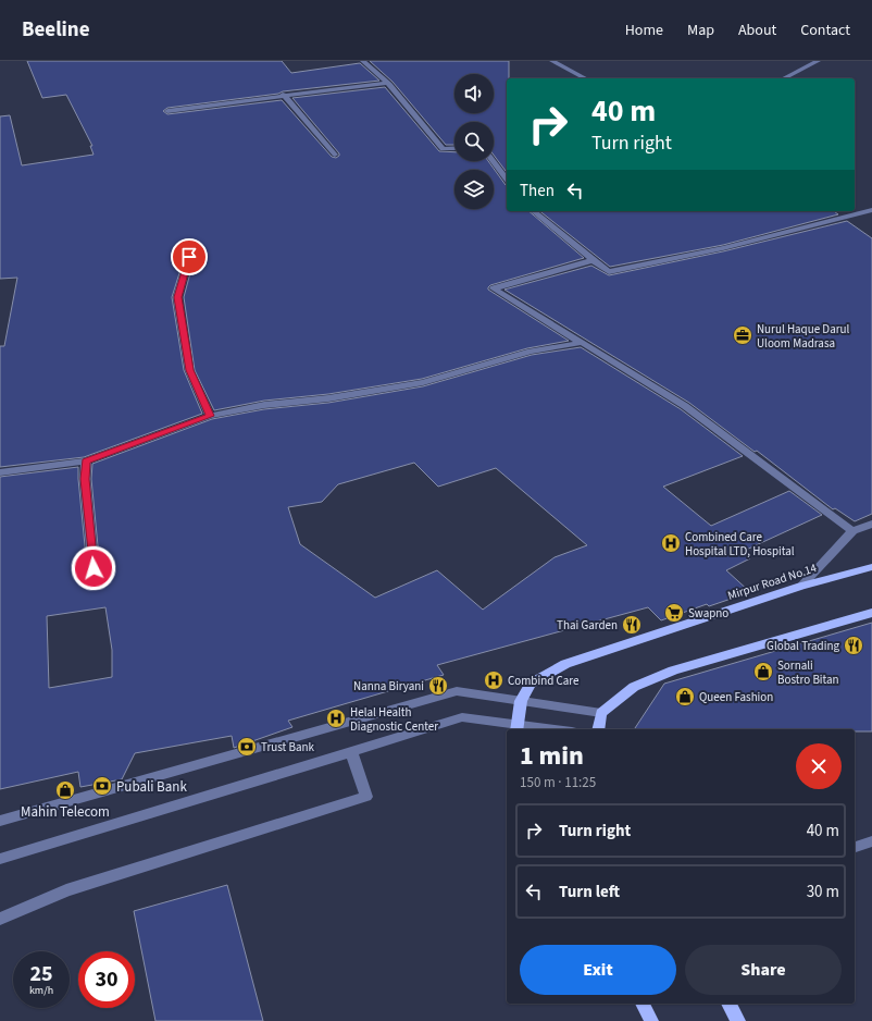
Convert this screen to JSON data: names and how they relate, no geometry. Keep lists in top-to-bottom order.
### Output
{
  "streets": {
    "main road": ["Mirpur Road No.14"]
  },
  "places": {
    "office": ["Nurul Haque Darul Uloom Madrasa"],
    "hospital": ["Combined Care Hospital LTD, Hospital", "Combind Care", "Helal Health Diagnostic Center"],
    "supermarket": ["Swapno"],
    "restaurant": ["Thai Garden", "Global Trading", "Nanna Biryani"],
    "shop": ["Sornali Bostro Bitan", "Queen Fashion", "Mahin Telecom"],
    "bank": ["Trust Bank", "Pubali Bank"]
  },
  "page": {
    "header": "Beeline",
    "nav": [
      "Home",
      "Map",
      "About",
      "Contact"
    ],
    "turn": ["40 m", "Turn right"],
    "then": "Then",
    "heading": ["1 min", "150 m · 11:25"],
    "list": [
      {
        "name": "Turn right",
        "value": "40 m"
      },
      {
        "name": "Turn left",
        "value": "30 m"
      }
    ],
    "buttons": ["Exit", "Share"],
    "speed": "25 km/h",
    "limit": "30"
  }
}
